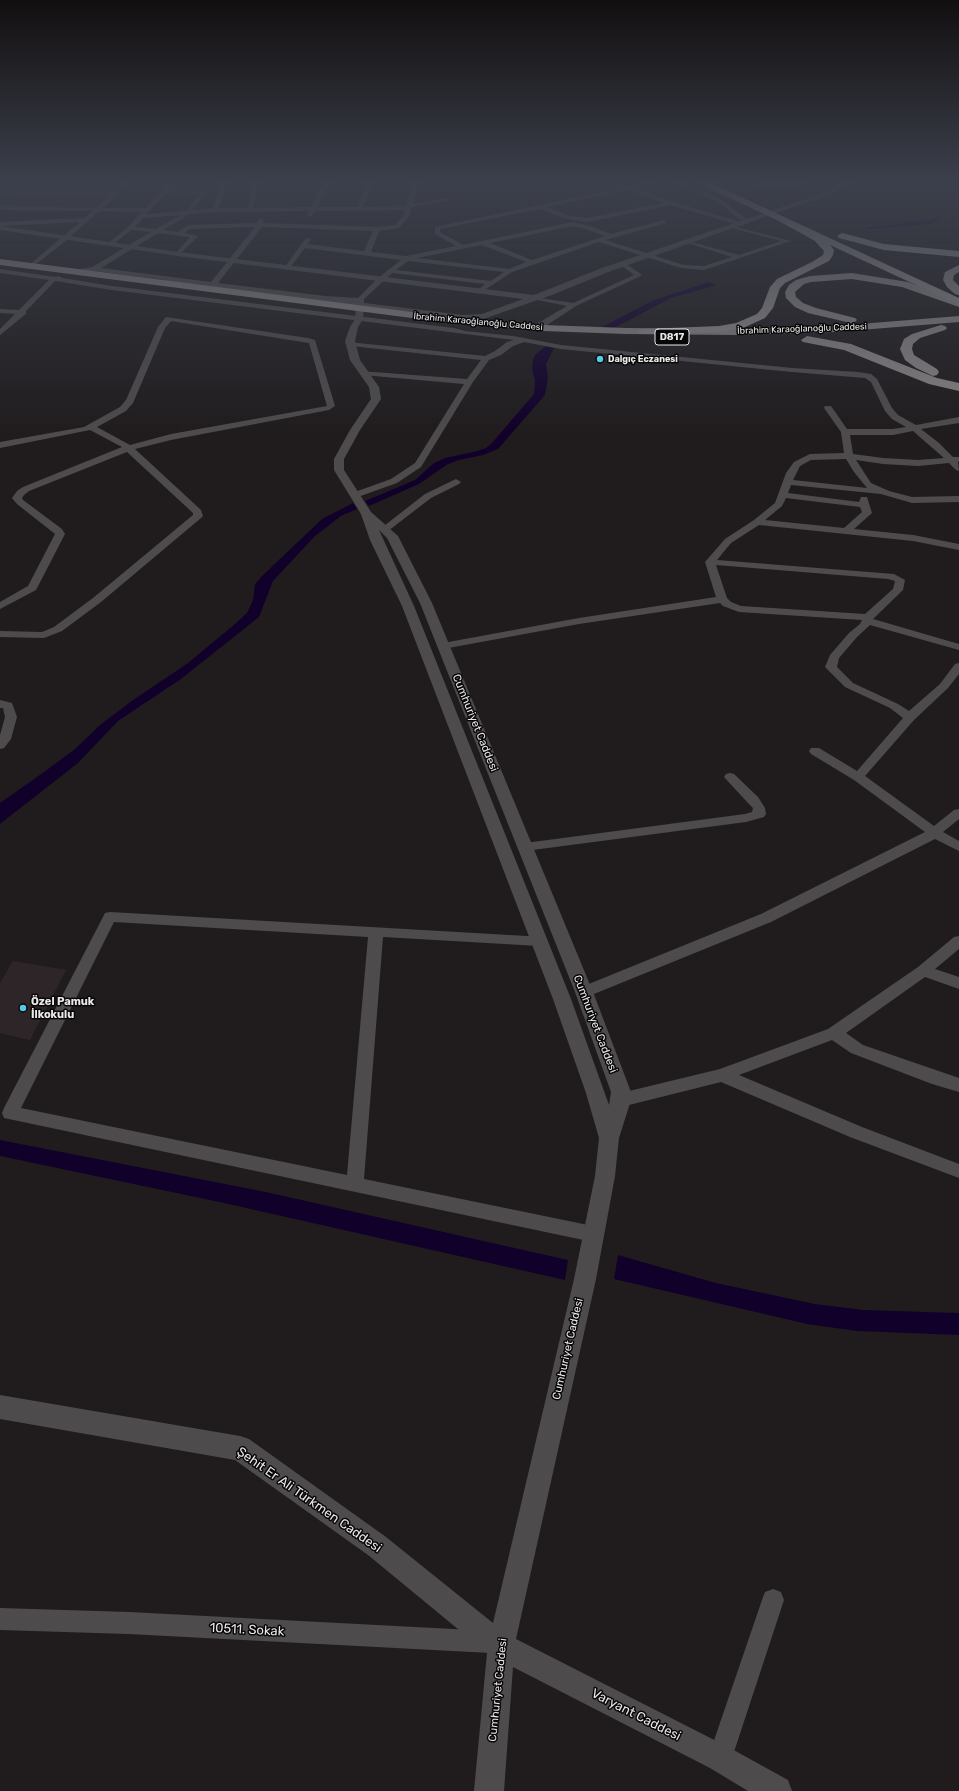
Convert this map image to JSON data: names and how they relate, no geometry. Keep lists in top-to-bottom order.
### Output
{
  "streets": {
    "highway": ["İbrahim Karaoğlanoğlu Caddesi", "D817"],
    "street": [
      "Cumhuriyet Caddesi",
      "Şehit Er Ali Türkmen Caddesi",
      "10511. Sokak",
      "Varyant Caddesi"
    ]
  },
  "crossings": [
    ["Cumhuriyet Caddesi", "Şehit Er Ali Türkmen Caddesi"],
    ["Cumhuriyet Caddesi", "10511. Sokak"],
    ["Cumhuriyet Caddesi", "Varyant Caddesi"],
    ["Şehit Er Ali Türkmen Caddesi", "10511. Sokak"],
    ["Şehit Er Ali Türkmen Caddesi", "Varyant Caddesi"],
    ["10511. Sokak", "Varyant Caddesi"]
  ],
  "places": ["Dalgıç Eczanesi", "Özel Pamuk İlkokulu"]
}
